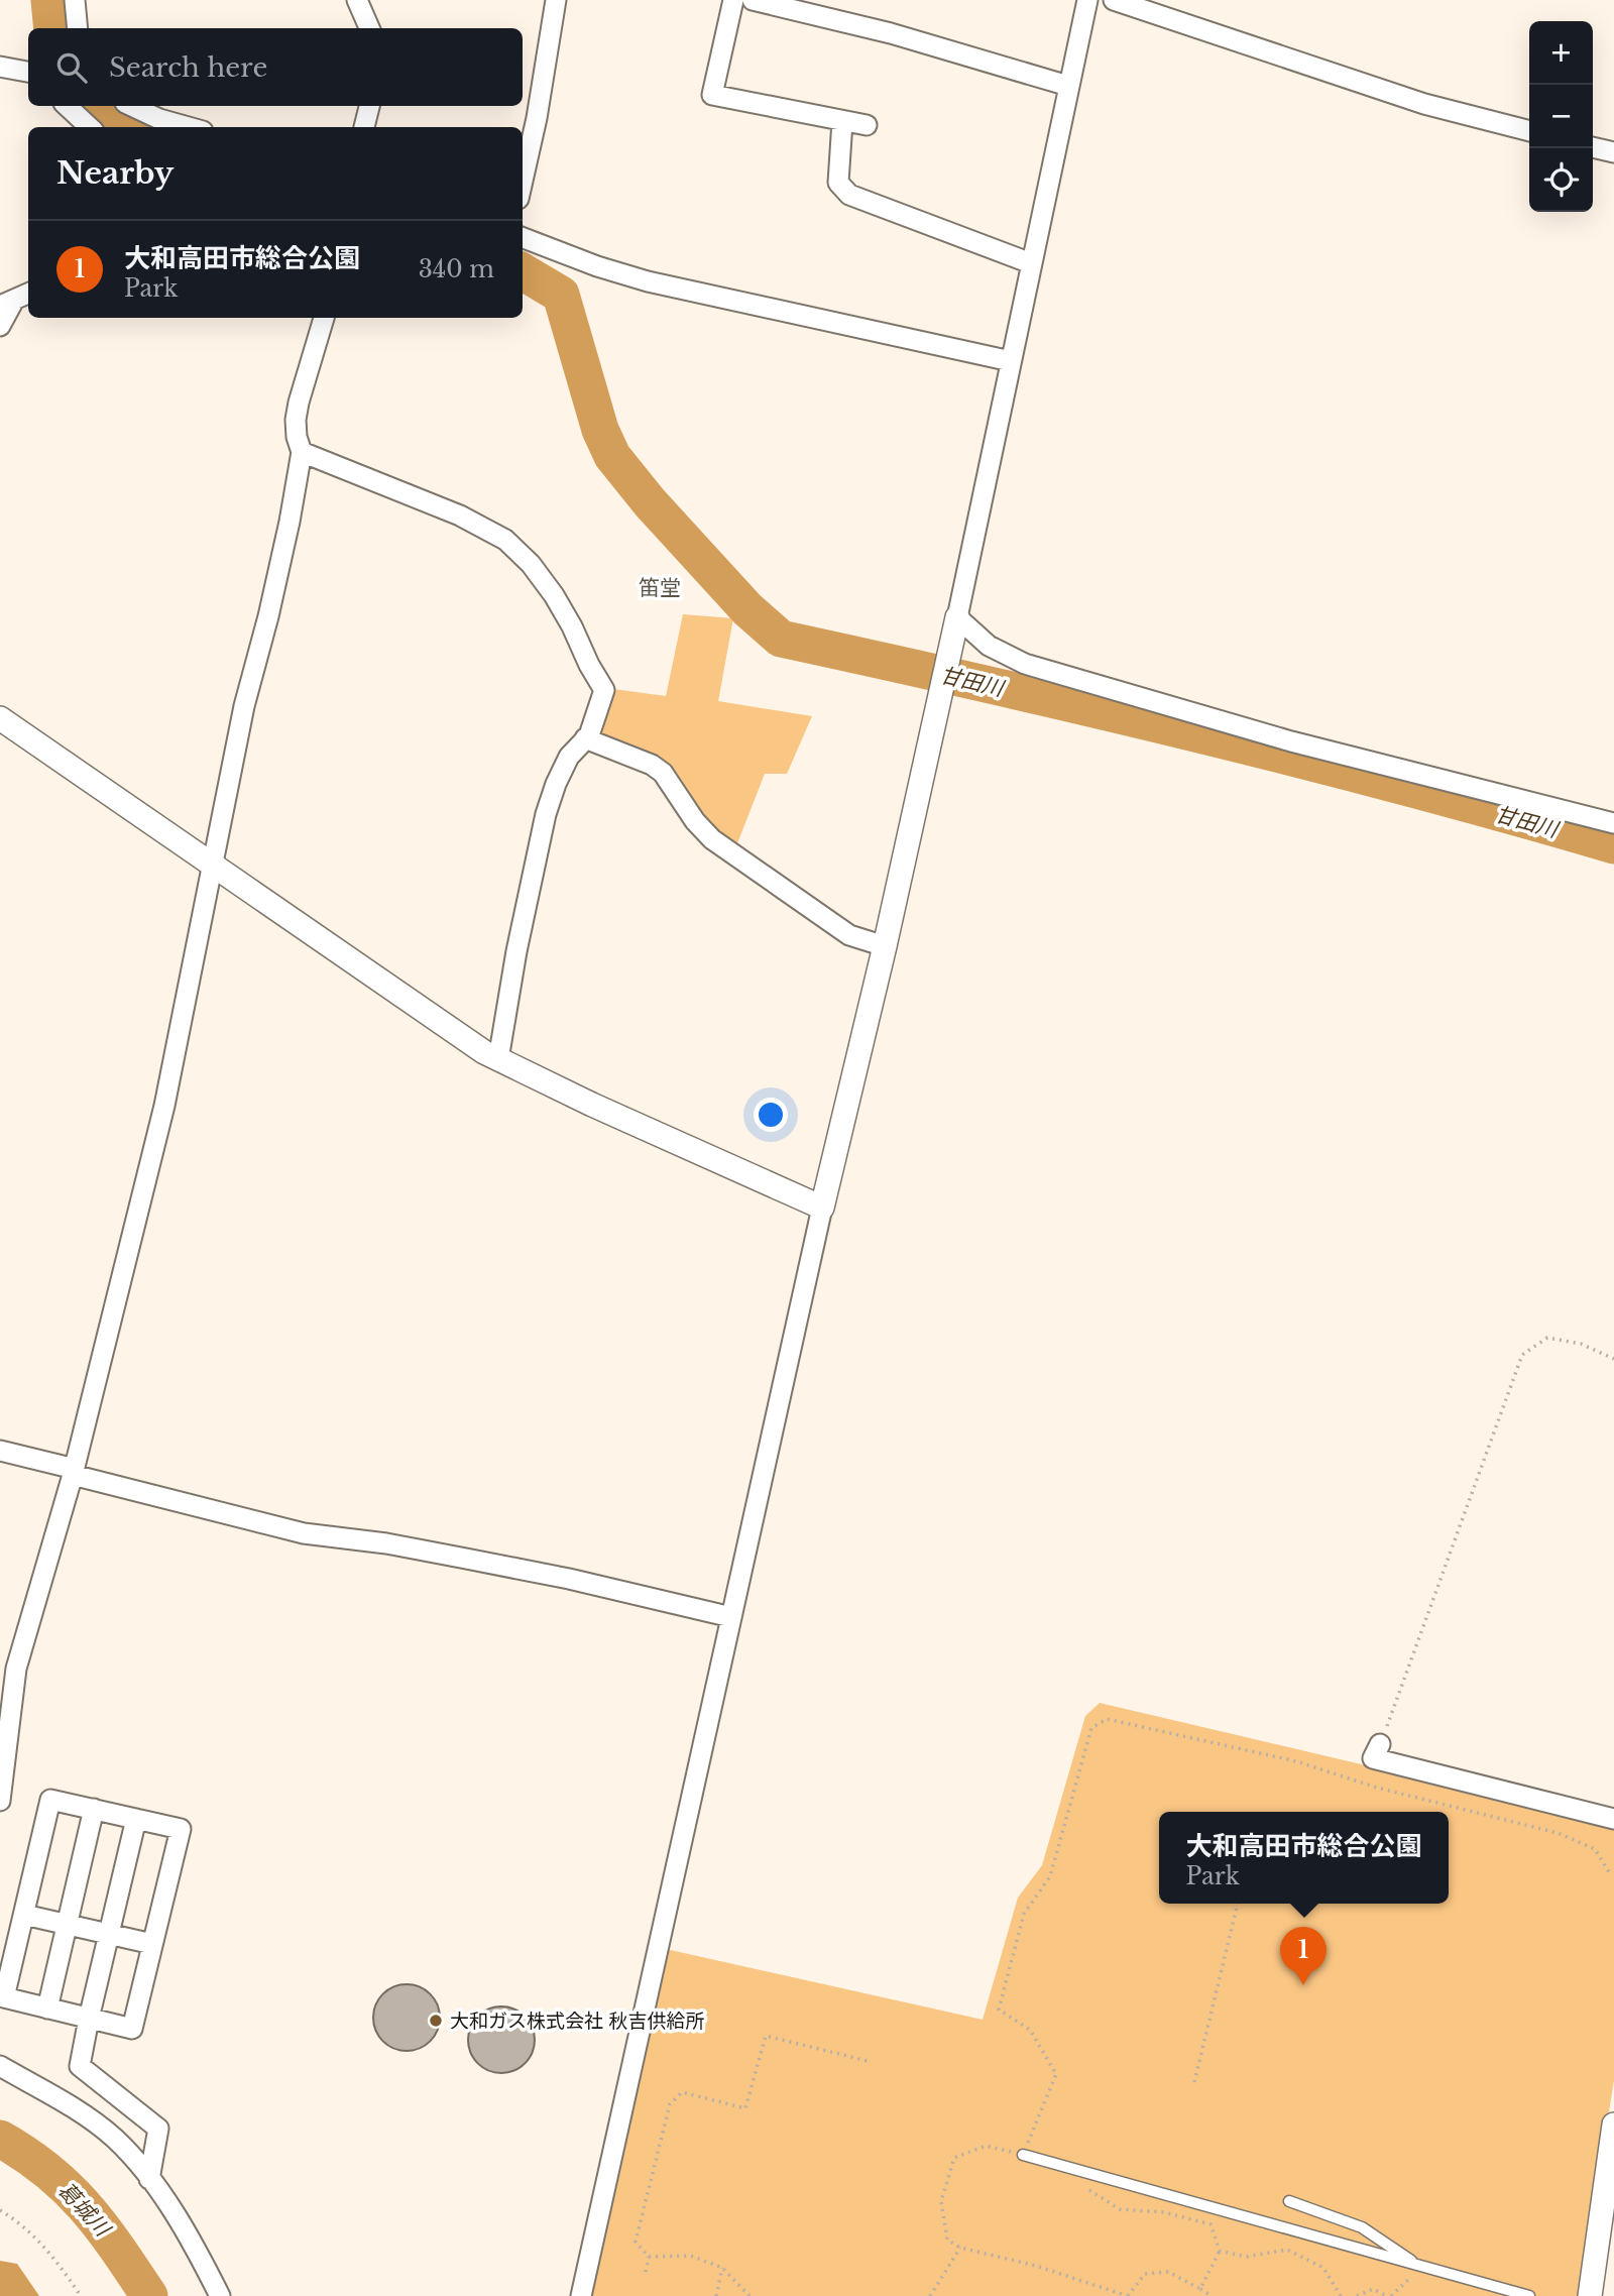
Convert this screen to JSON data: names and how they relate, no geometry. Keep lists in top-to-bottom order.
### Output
{
  "districts": ["笛堂"],
  "water": ["甘田川", "葛城川"],
  "places": ["大和ガス株式会社 秋吉供給所"],
  "page": {
    "map_buttons": ["+", "−"],
    "search": "Search here",
    "heading": "Nearby",
    "list": [
      {
        "mark": "1",
        "name": "大和高田市総合公園",
        "note": "Park",
        "value": "340 m"
      }
    ],
    "popup": ["大和高田市総合公園", "Park"],
    "pins": "1"
  }
}
